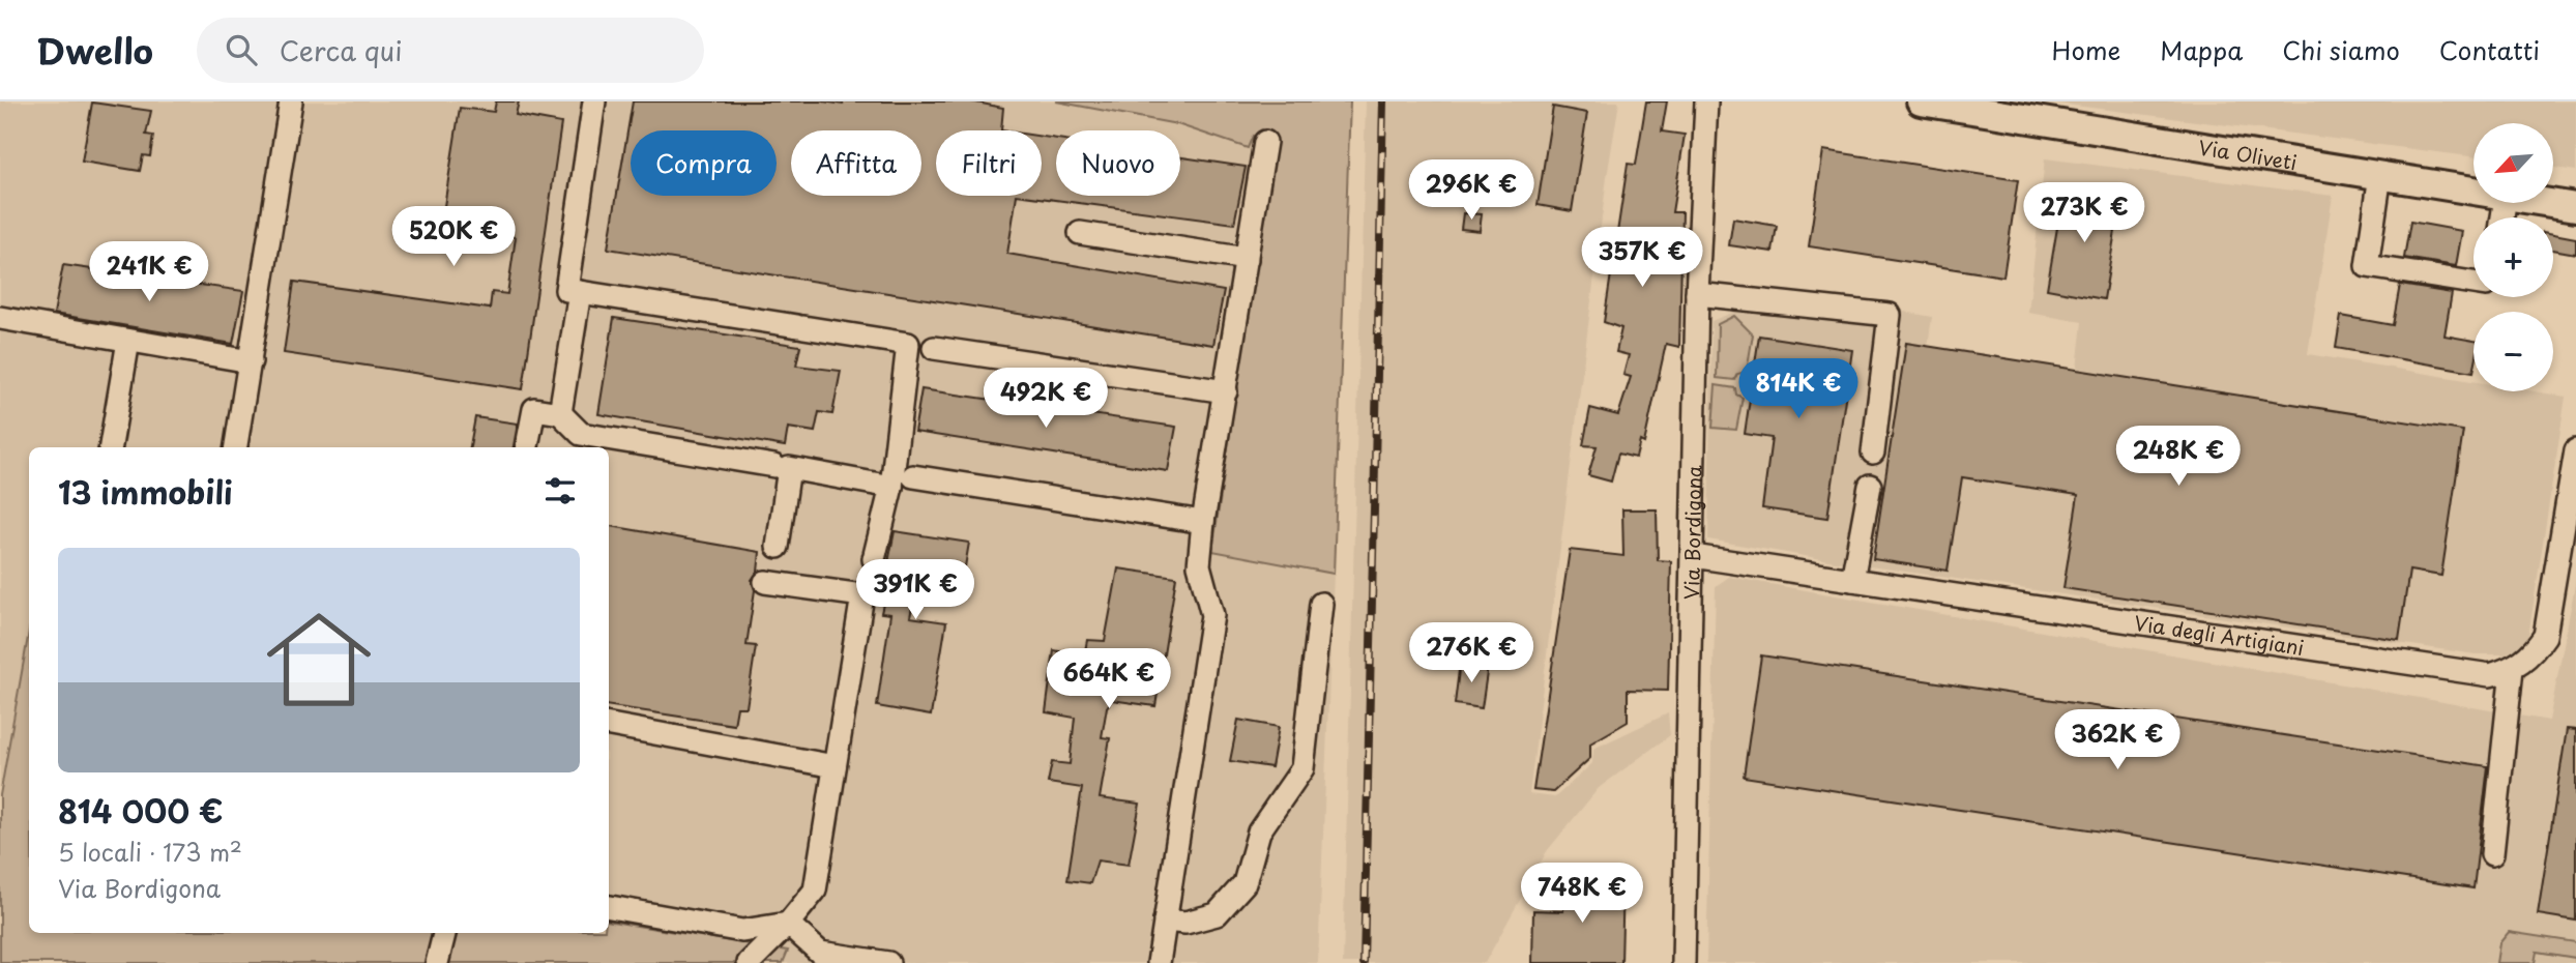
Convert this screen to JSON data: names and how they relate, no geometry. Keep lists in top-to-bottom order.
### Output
{
  "streets": {
    "main road": ["Via Oliveti"],
    "street": ["Via Bordigona", "Via degli Artigiani"]
  },
  "crossings": [
    ["Via Bordigona", "Via degli Artigiani"]
  ],
  "north": "bottom left",
  "page": {
    "header": "Dwello",
    "search": "Cerca qui",
    "nav": [
      "Home",
      "Mappa",
      "Chi siamo",
      "Contatti"
    ],
    "map_buttons": ["+", "−"],
    "chip": [
      "Compra",
      "Affitta",
      "Filtri",
      "Nuovo"
    ],
    "price": [
      "296K €",
      "273K €",
      "520K €",
      "357K €",
      "241K €",
      "814K €",
      "492K €",
      "248K €",
      "391K €",
      "276K €",
      "664K €",
      "362K €",
      "748K €"
    ],
    "heading": "13 immobili",
    "list": [
      {
        "name": "814 000 €",
        "note": "5 locali · 173 m² · Via Bordigona"
      }
    ]
  }
}
